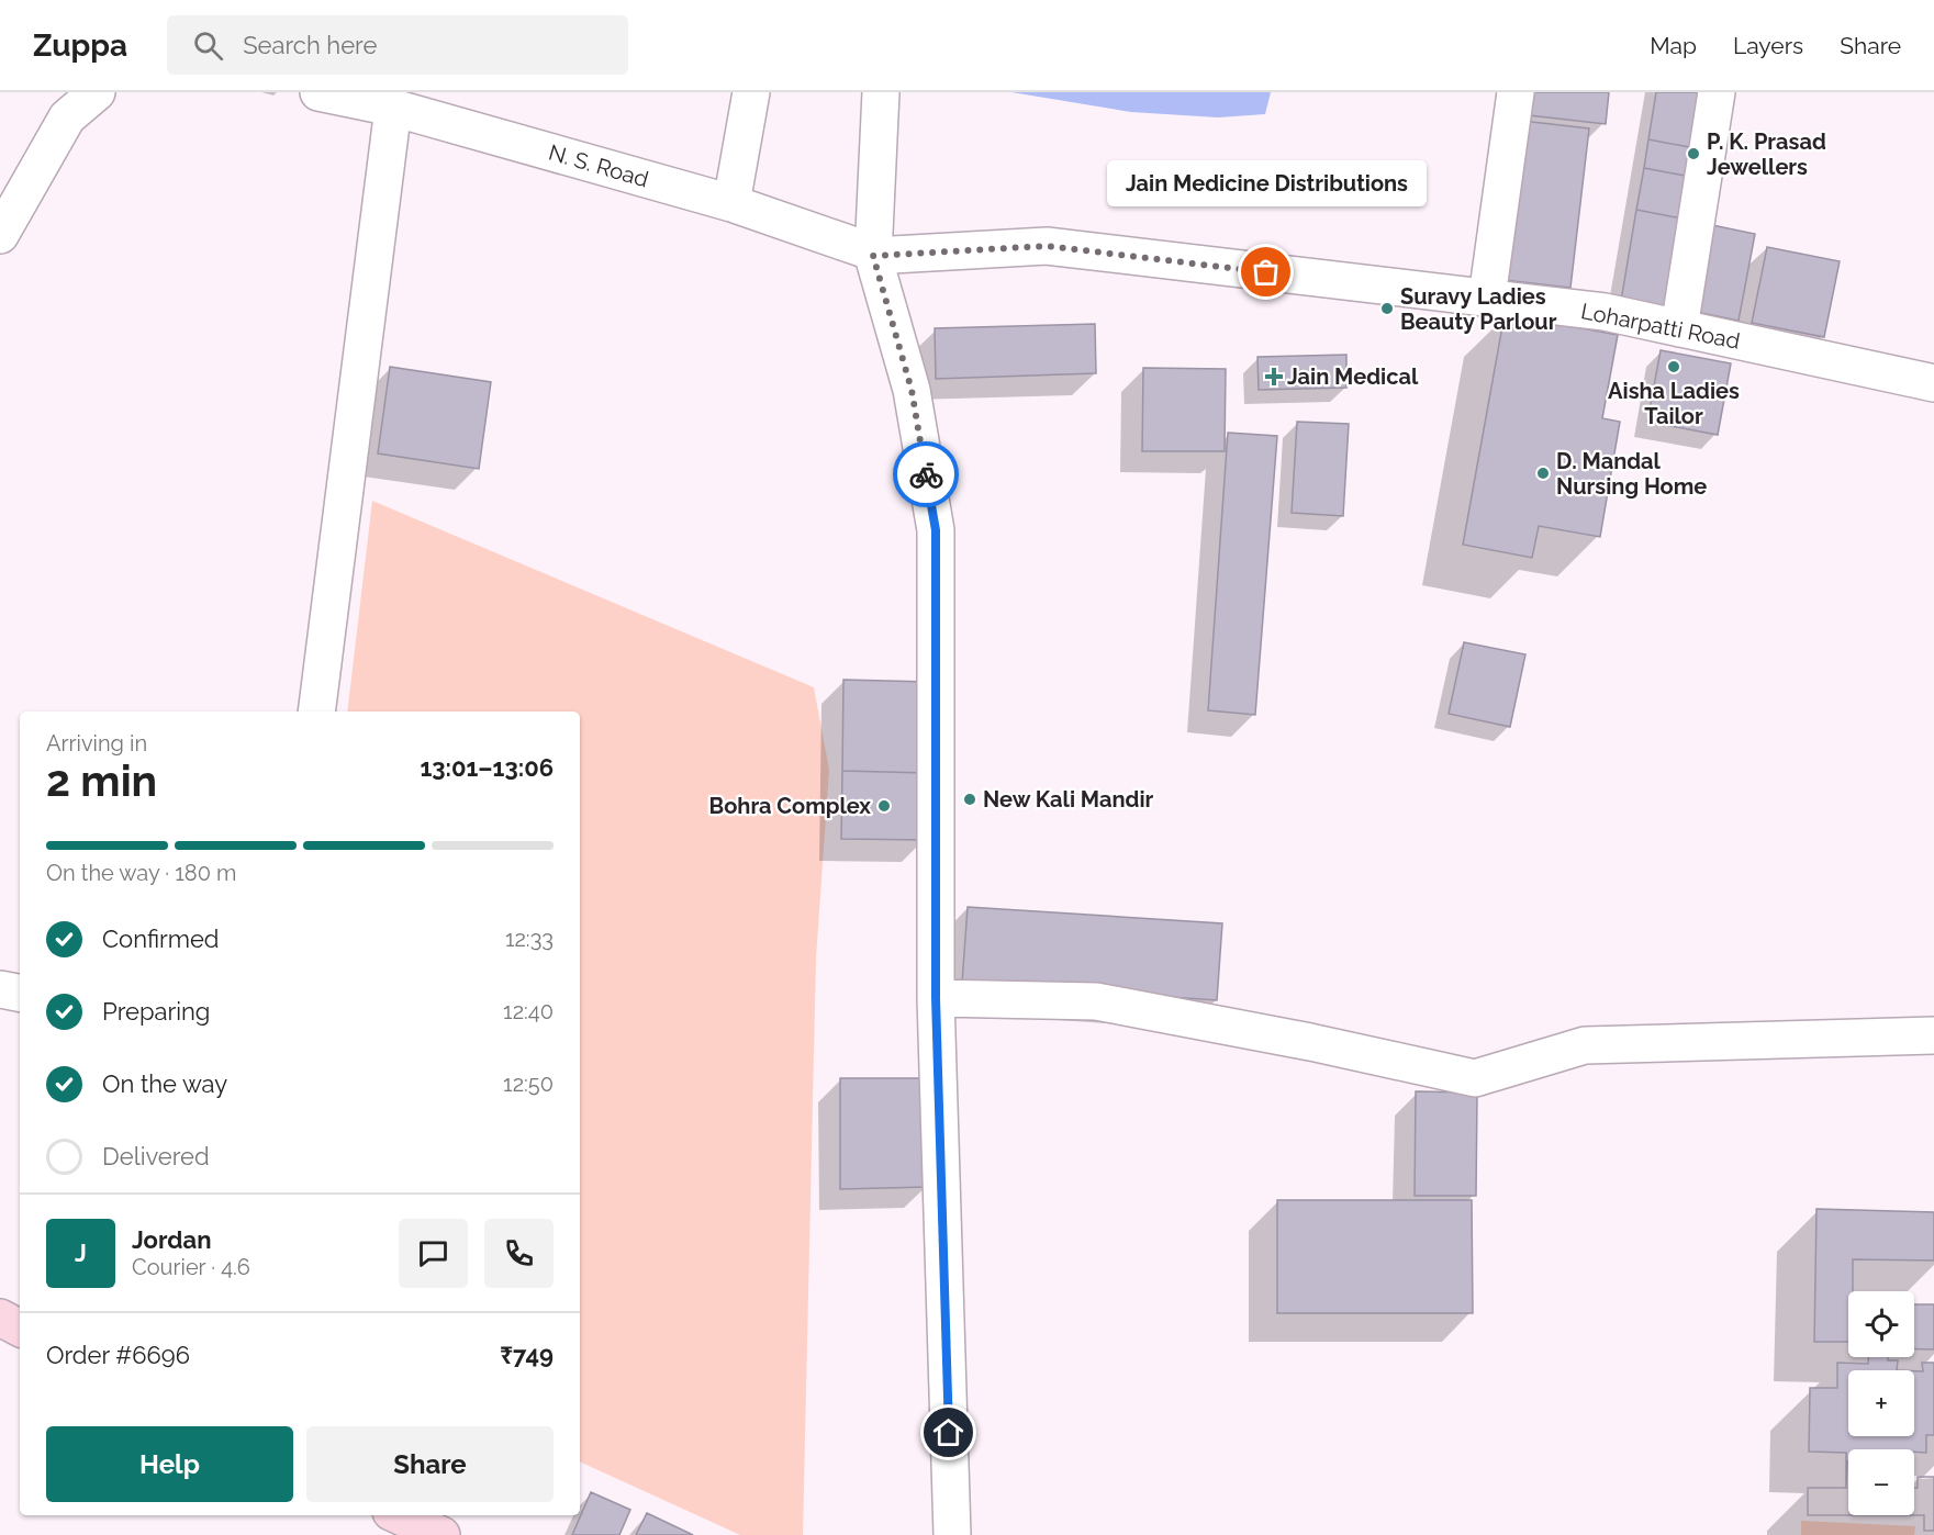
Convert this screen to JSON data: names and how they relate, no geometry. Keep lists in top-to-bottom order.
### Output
{
  "streets": {
    "street": ["N. S. Road", "Loharpatti Road"]
  },
  "crossings": [
    ["N. S. Road", "Loharpatti Road"]
  ],
  "places": {
    "other": [
      "P. K. Prasad Jewellers",
      "Jain Medicine Distributions",
      "Suravy Ladies Beauty Parlour",
      "Aisha Ladies Tailor",
      "D. Mandal Nursing Home",
      "New Kali Mandir",
      "Bohra Complex"
    ],
    "health": ["Jain Medical"]
  },
  "page": {
    "header": "Zuppa",
    "search": "Search here",
    "nav": ["Map", "Layers", "Share"],
    "bubble": "Jain Medicine Distributions",
    "heading": ["2 min", "Arriving in", "13:01–13:06"],
    "panel": [
      "Jordan",
      "Courier · 4.6",
      "Order #6696",
      "₹749"
    ],
    "bar": "On the way · 180 m",
    "list": [
      ["Confirmed", "12:33"],
      ["Preparing", "12:40"],
      ["On the way", "12:50"],
      "Delivered"
    ],
    "round": "J",
    "map_buttons": ["+", "−"],
    "buttons": ["Help", "Share"]
  }
}
